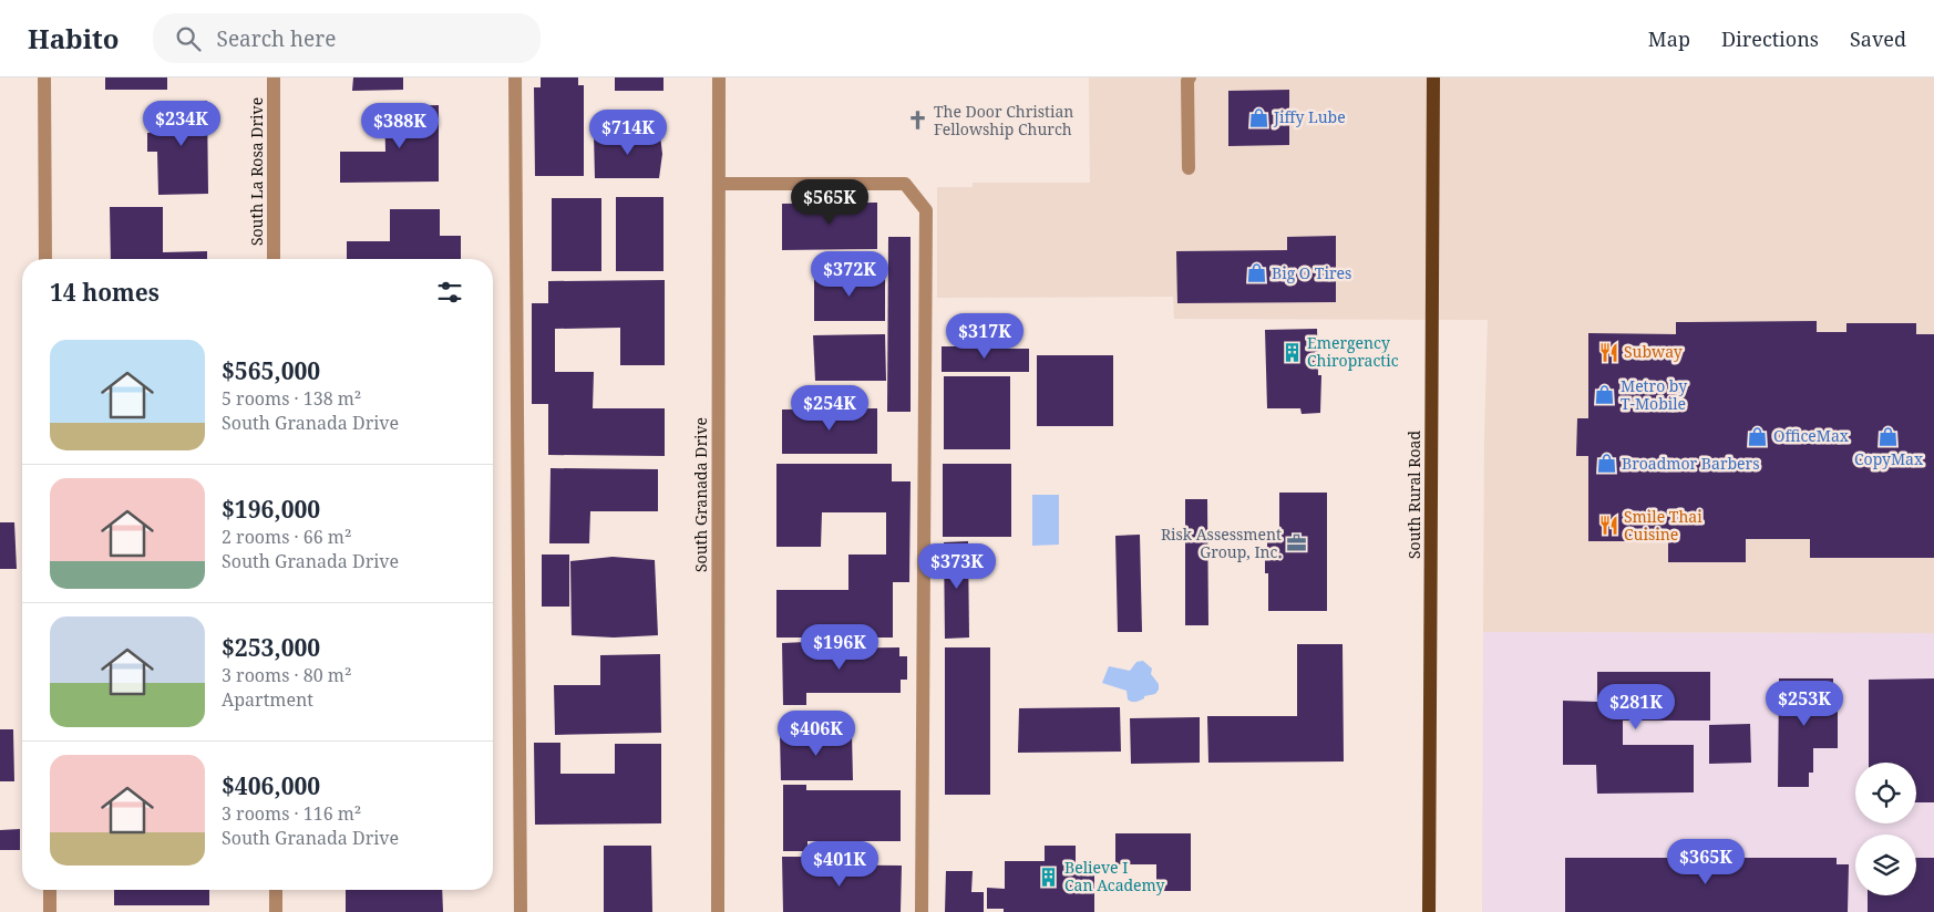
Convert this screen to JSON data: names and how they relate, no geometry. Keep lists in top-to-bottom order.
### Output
{
  "streets": {
    "main road": ["South Rural Road"],
    "street": ["South La Rosa Drive", "South Granada Drive"]
  },
  "places": {
    "shop": [
      "Jiffy Lube",
      "Big O Tires",
      "Metro by T-Mobile",
      "OfficeMax",
      "CopyMax",
      "Broadmor Barbers"
    ],
    "church": ["The Door Christian Fellowship Church"],
    "building": ["Emergency Chiropractic", "Believe I Can Academy"],
    "restaurant": ["Subway", "Smile Thai Cuisine"],
    "office": ["Risk Assessment Group, Inc."]
  },
  "page": {
    "header": "Habito",
    "search": "Search here",
    "nav": ["Map", "Directions", "Saved"],
    "price": [
      "$234K",
      "$388K",
      "$714K",
      "$565K",
      "$372K",
      "$317K",
      "$254K",
      "$373K",
      "$196K",
      "$253K",
      "$281K",
      "$406K",
      "$365K",
      "$401K"
    ],
    "heading": "14 homes",
    "list": [
      {
        "name": "$565,000",
        "note": "5 rooms · 138 m² · South Granada Drive"
      },
      {
        "name": "$196,000",
        "note": "2 rooms · 66 m² · South Granada Drive"
      },
      {
        "name": "$253,000",
        "note": "3 rooms · 80 m² · Apartment"
      },
      {
        "name": "$406,000",
        "note": "3 rooms · 116 m² · South Granada Drive"
      }
    ]
  }
}
